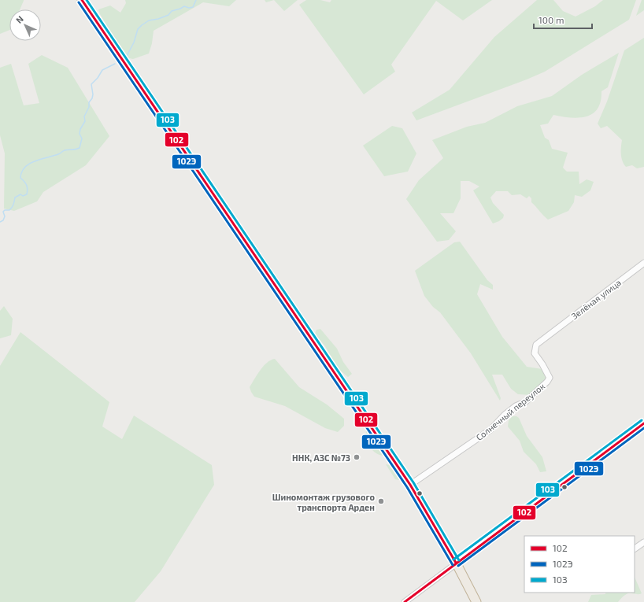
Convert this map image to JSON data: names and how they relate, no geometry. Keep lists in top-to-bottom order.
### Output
{
  "streets": {
    "street": ["Зелёная улица", "Солнечный переулок"]
  },
  "crossings": [
    ["Зелёная улица", "Солнечный переулок"]
  ],
  "places": ["ННК, АЗС №73", "Шиномонтаж грузового транспорта Арден"],
  "lines": ["transit line 102", "transit line 103", "transit line 102Э"],
  "legend": ["102", "102Э", "103"],
  "scale_bar": "100 m",
  "north": "top left"
}
